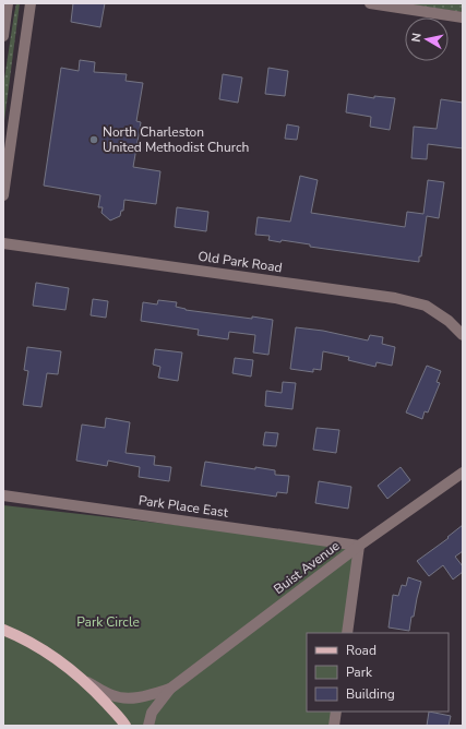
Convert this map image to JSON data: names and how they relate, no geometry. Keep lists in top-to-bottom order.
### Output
{
  "streets": {
    "street": ["Old Park Road", "Park Place East", "Buist Avenue"]
  },
  "crossings": [
    ["Park Place East", "Buist Avenue"]
  ],
  "parks": ["Park Circle"],
  "places": ["North Charleston United Methodist Church"],
  "legend": ["Road", "Park", "Building"],
  "north": "left"
}
